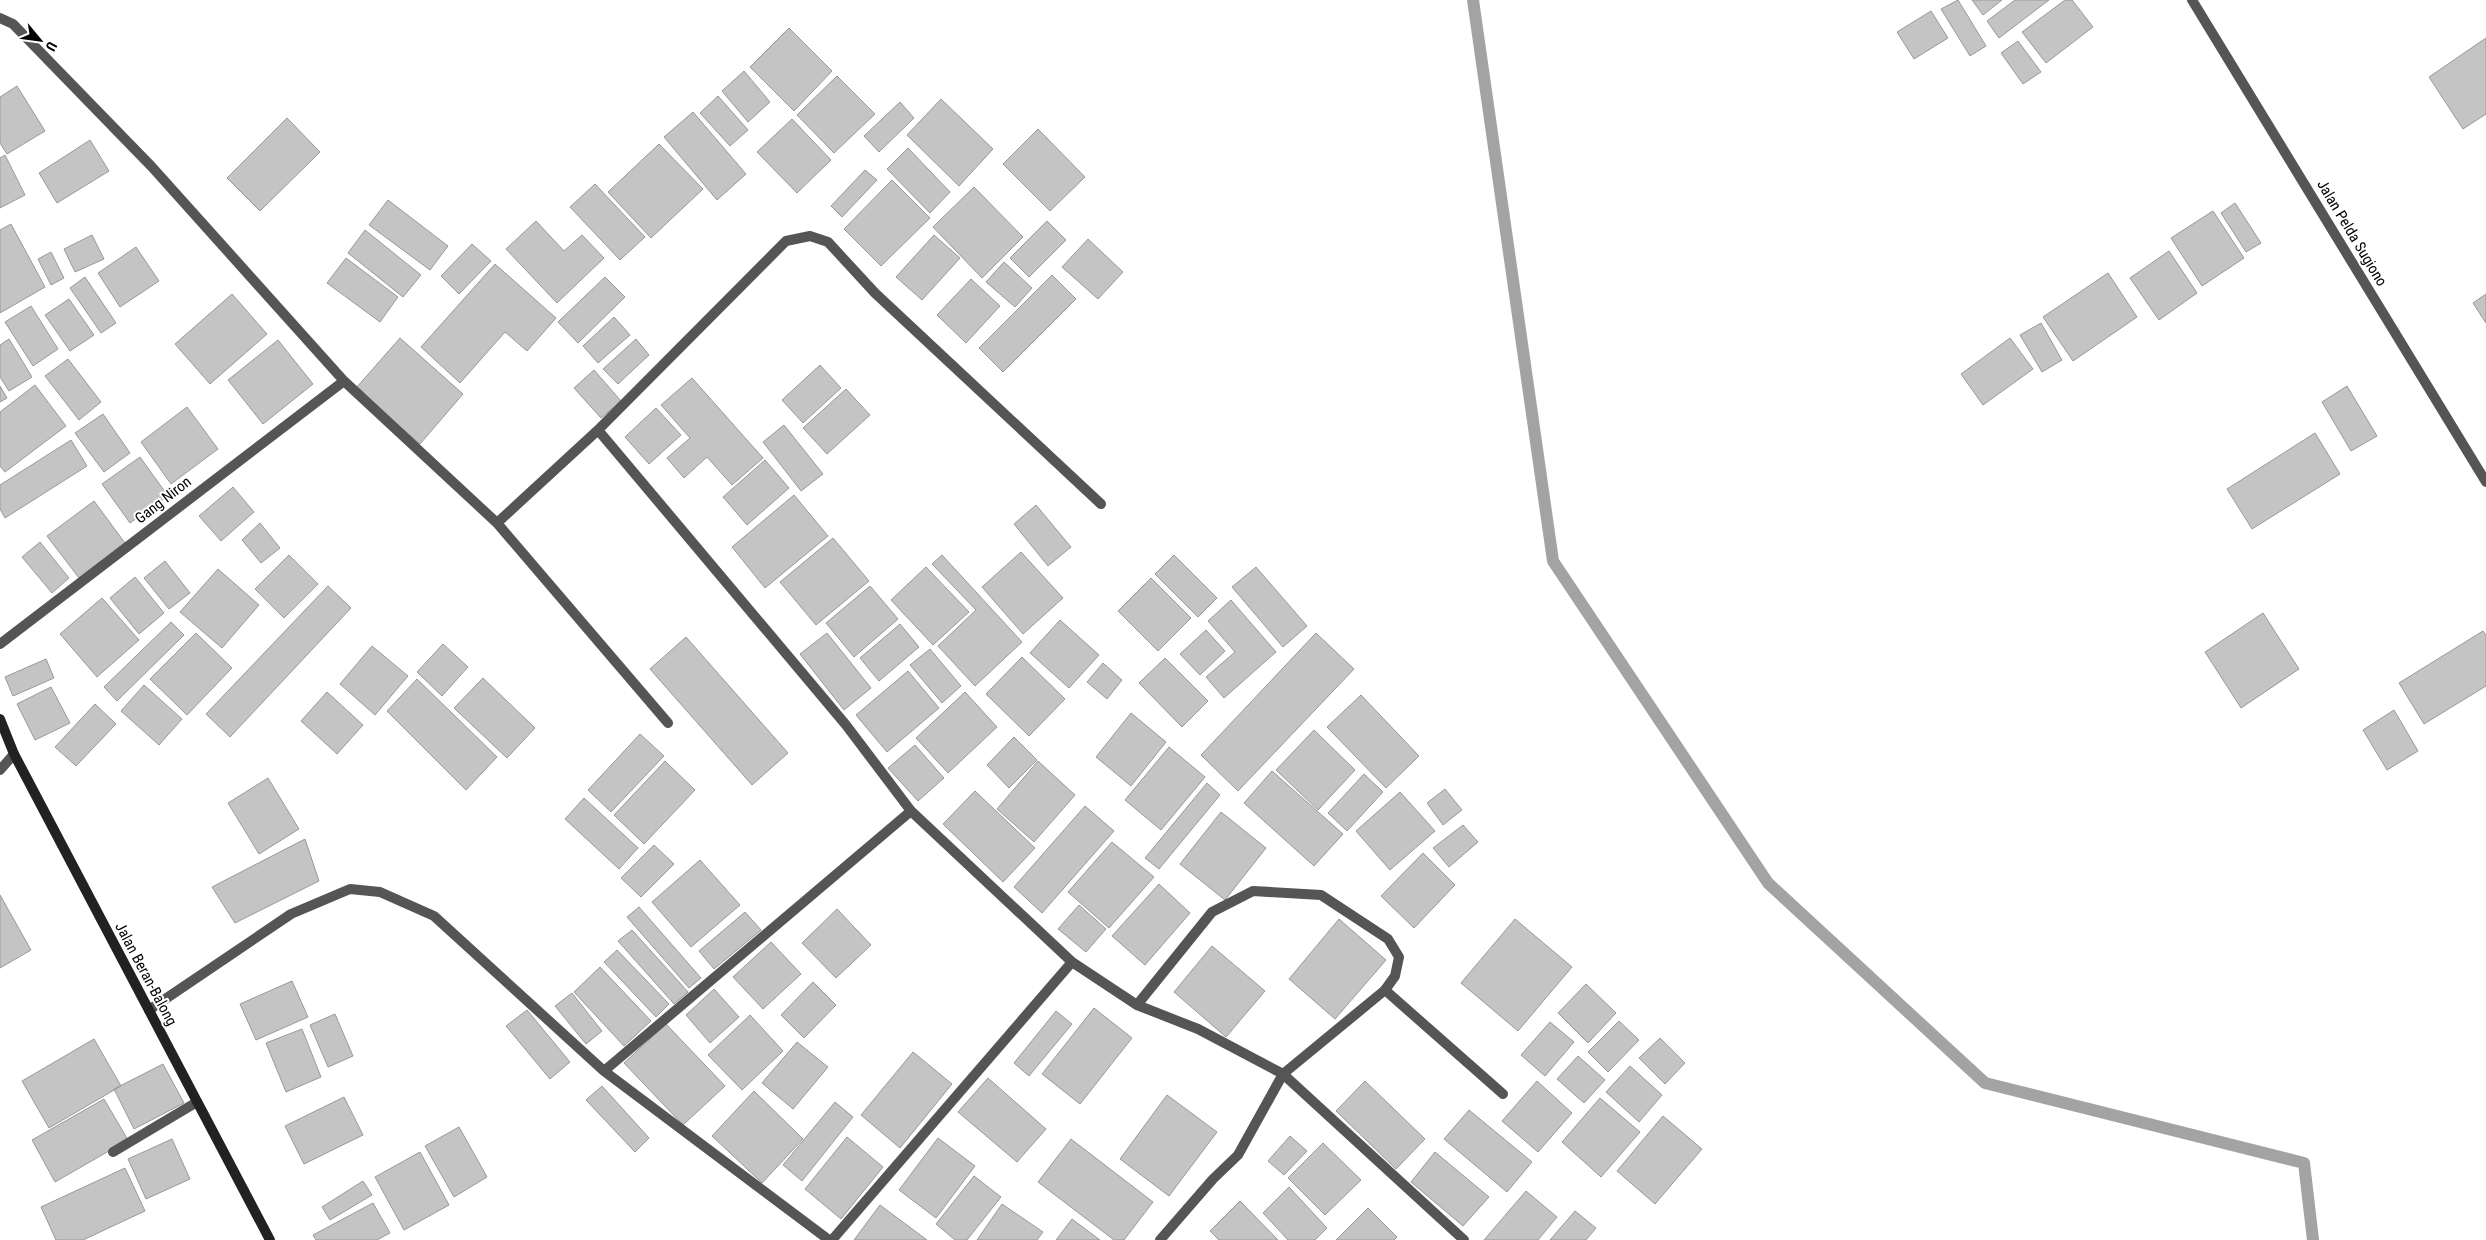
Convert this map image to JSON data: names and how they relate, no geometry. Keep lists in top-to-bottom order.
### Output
{
  "streets": {
    "main road": ["Jalan Beran-Balong"],
    "street": ["Jalan Pelda Sugiono", "Gang Niron"]
  },
  "north": "bottom right"
}
